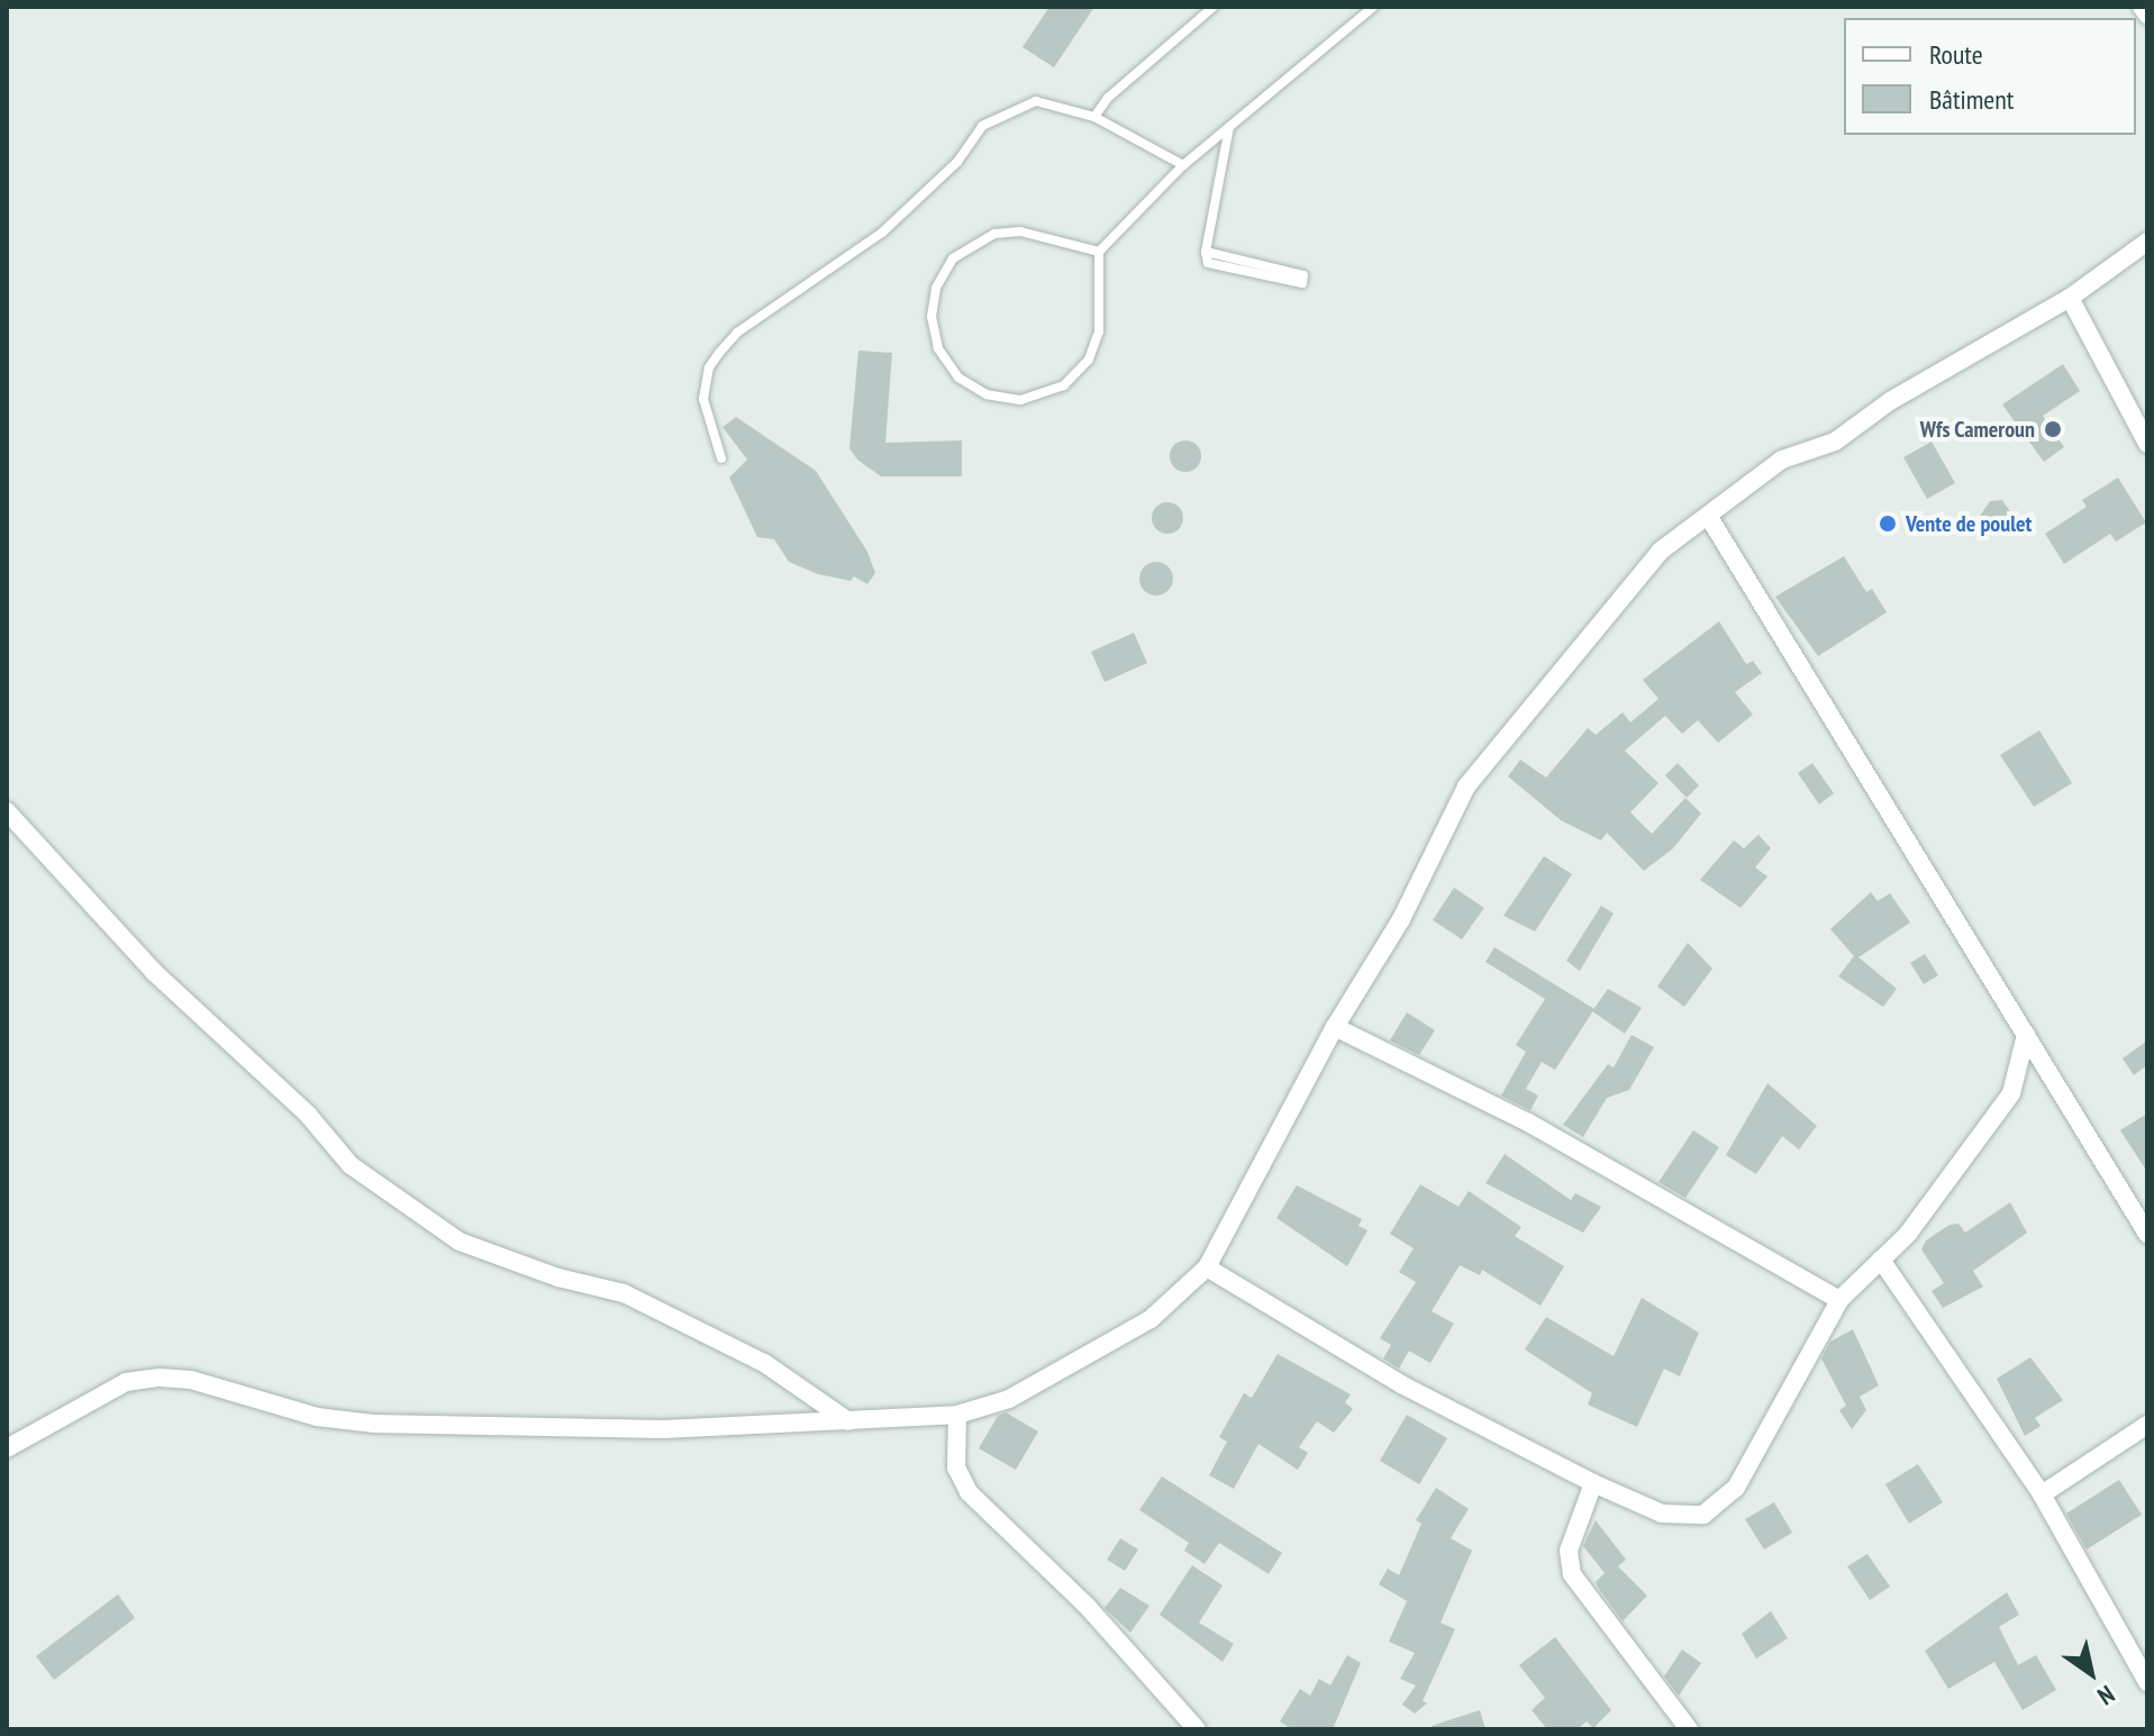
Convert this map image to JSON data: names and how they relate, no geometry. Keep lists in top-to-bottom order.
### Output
{
  "places": ["Wfs Cameroun", "Vente de poulet"],
  "legend": ["Route", "Bâtiment"],
  "north": "bottom right"
}
